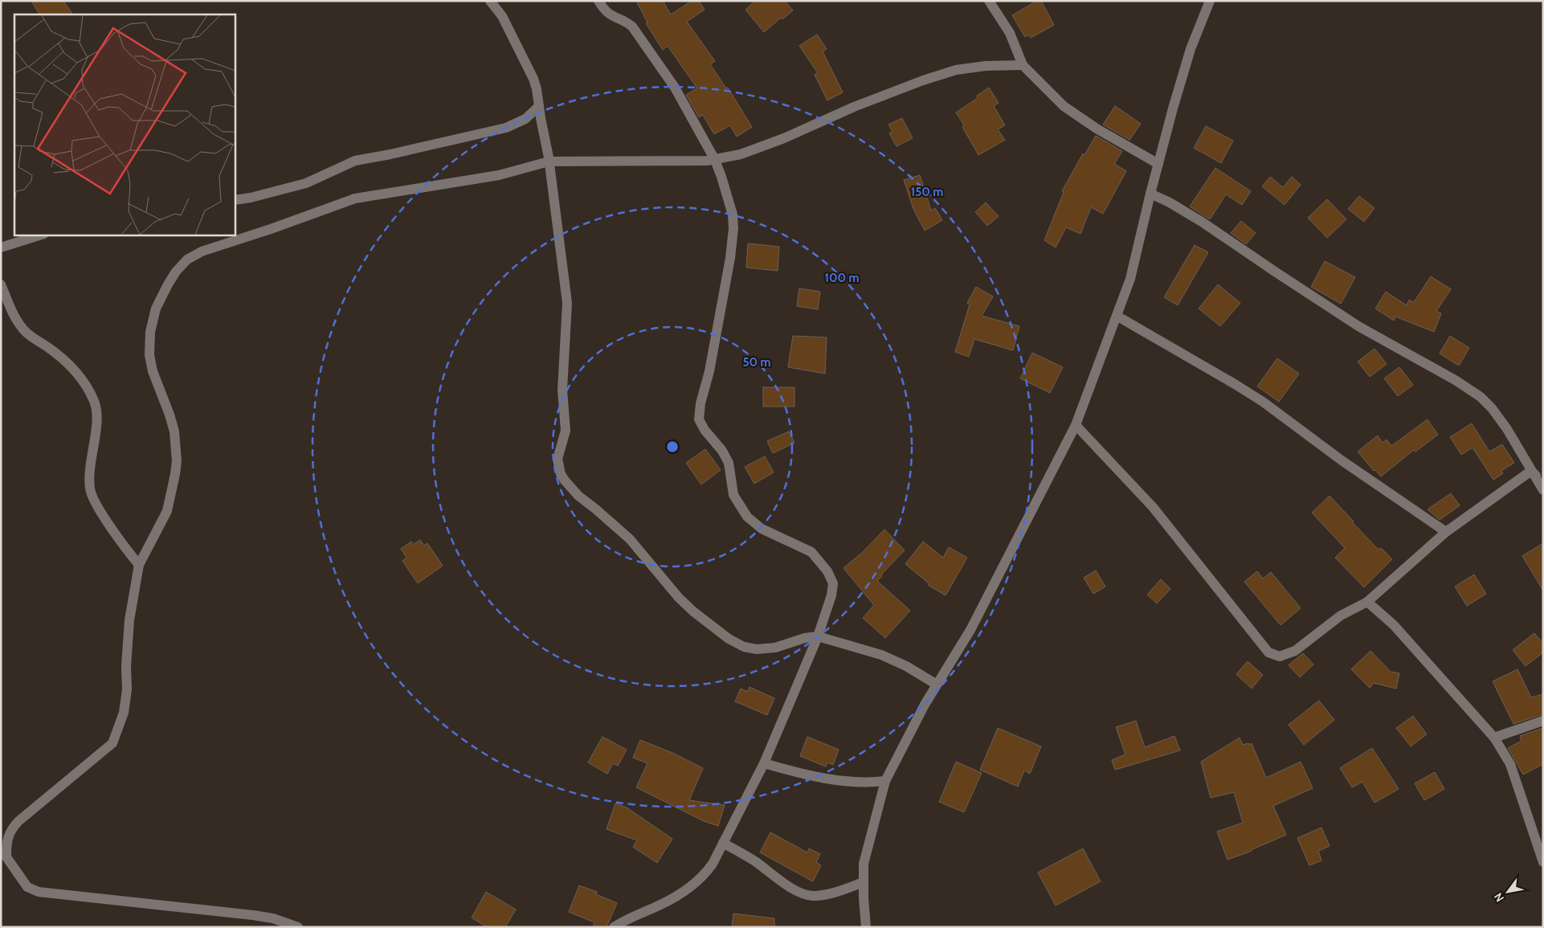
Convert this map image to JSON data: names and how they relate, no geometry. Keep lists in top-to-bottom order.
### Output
{
  "north": "bottom left",
  "rings": ["150 m", "100 m", "50 m"]
}
